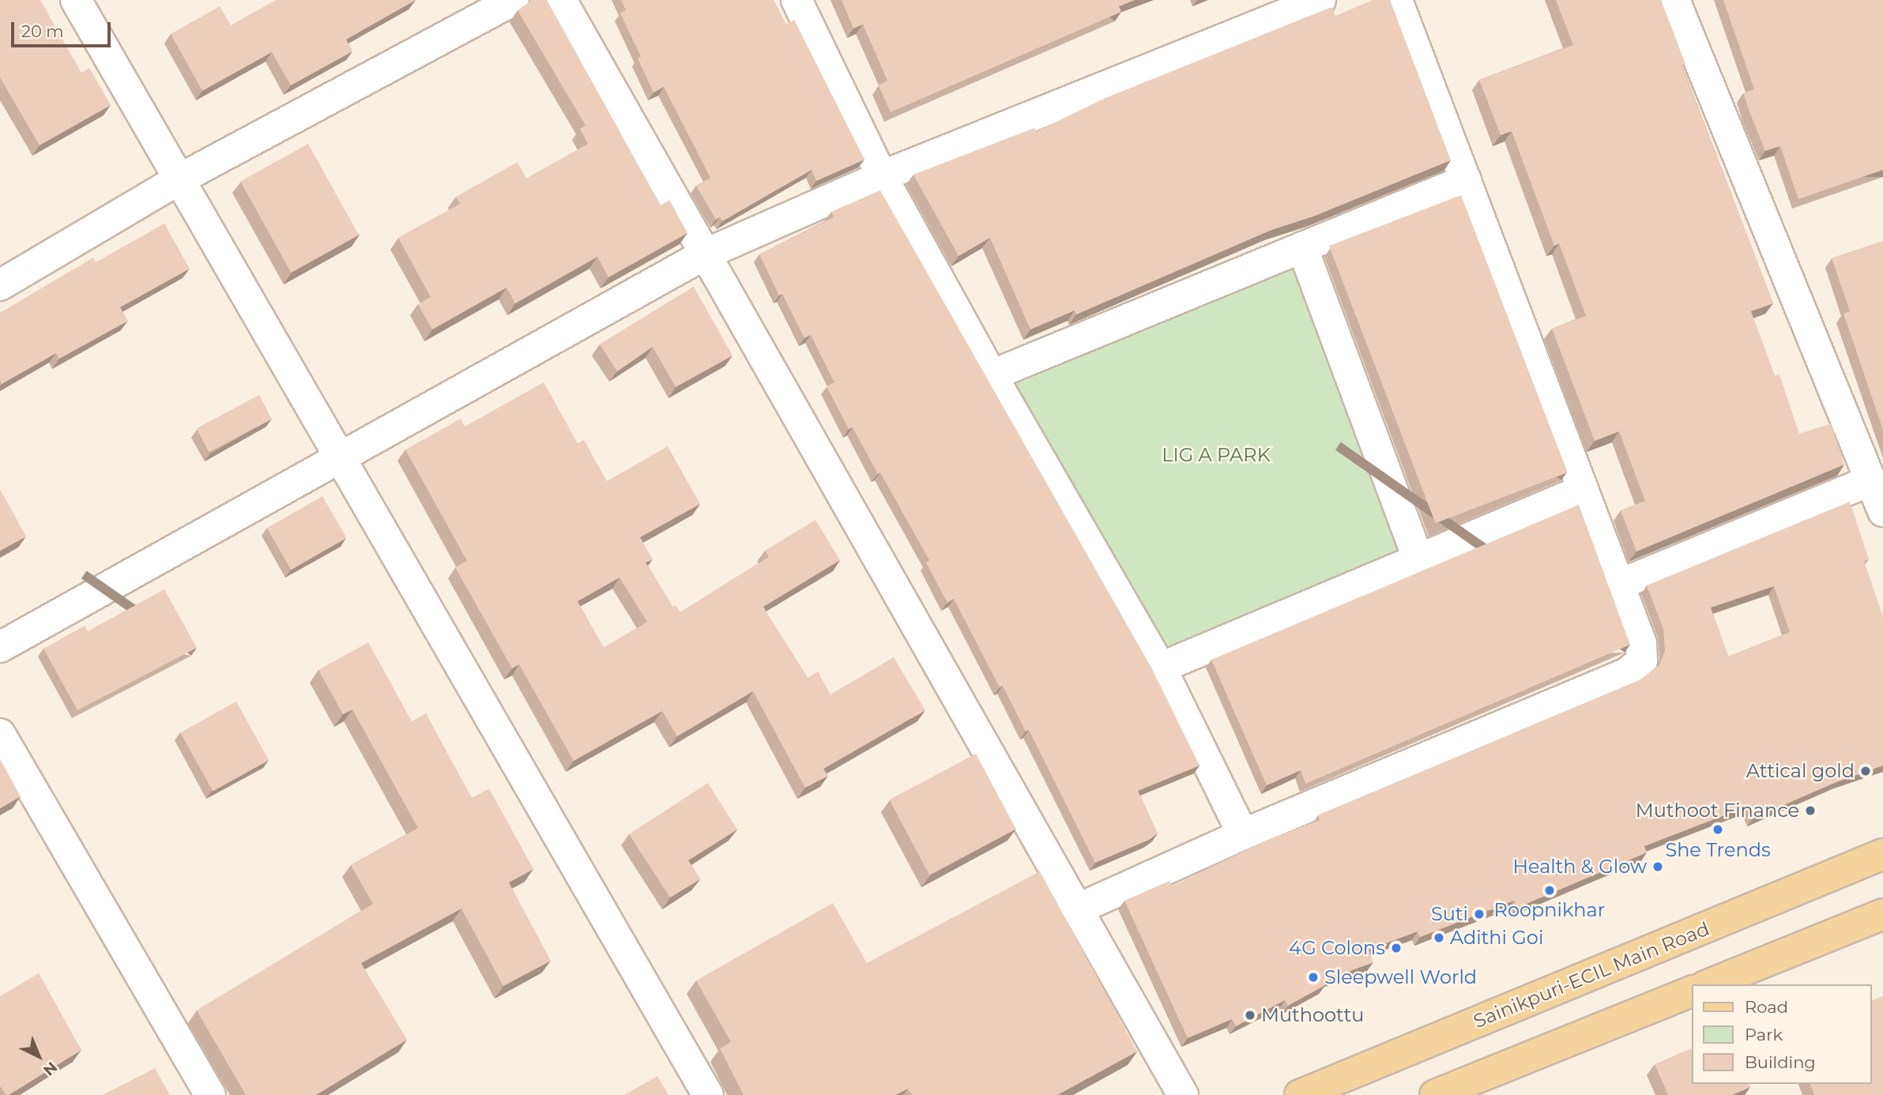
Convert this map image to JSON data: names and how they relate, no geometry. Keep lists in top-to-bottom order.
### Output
{
  "streets": {
    "main road": ["Sainikpuri-ECIL Main Road"]
  },
  "parks": ["LIG A PARK"],
  "places": [
    "Attical gold",
    "Muthoot Finance",
    "She Trends",
    "Health & Glow",
    "Roopnikhar",
    "Suti",
    "Adithi Goi",
    "4G Colons",
    "Sleepwell World",
    "Muthoottu"
  ],
  "legend": ["Road", "Park", "Building"],
  "scale_bar": "20 m",
  "north": "bottom right"
}
